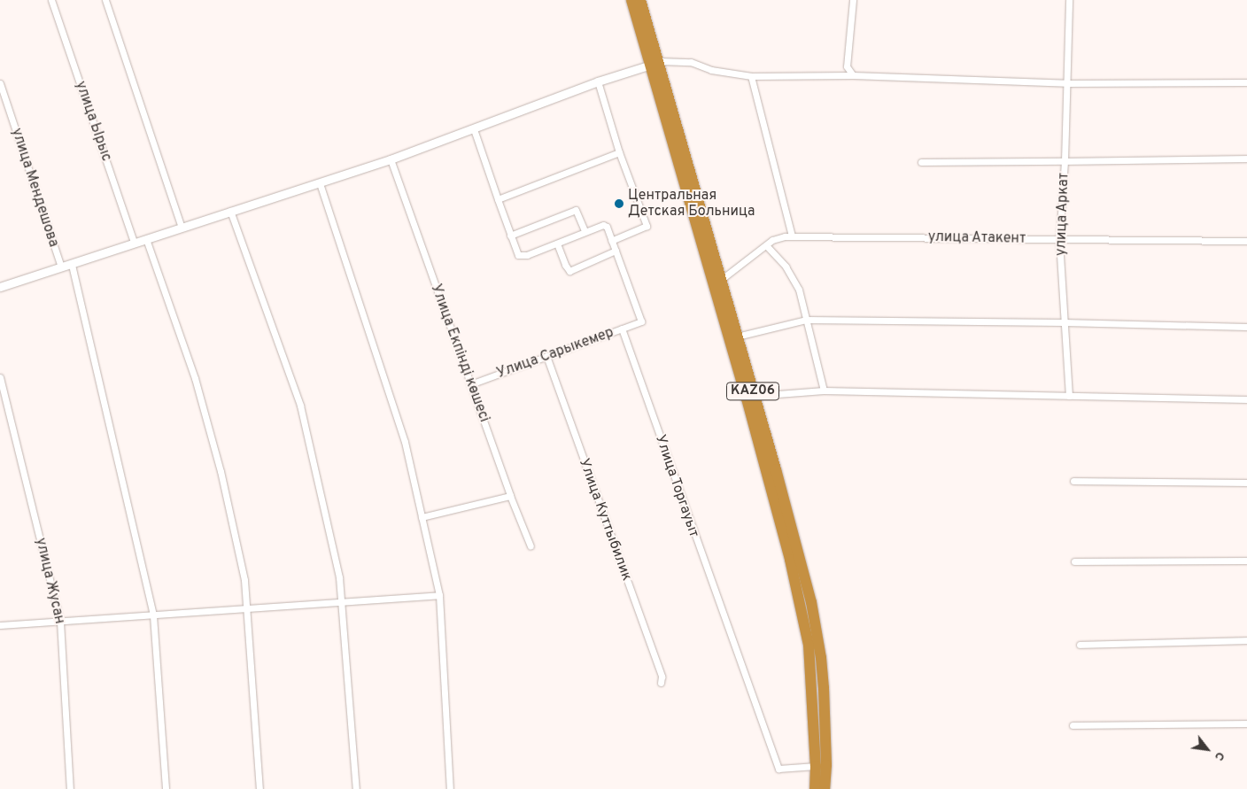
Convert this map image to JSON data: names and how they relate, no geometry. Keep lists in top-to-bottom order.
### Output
{
  "streets": {
    "highway": ["KАZ06"],
    "street": [
      "улица Ырыс",
      "улица Мендешова",
      "улица Аркат",
      "улица Атакент",
      "Улица Екпінді көшесі",
      "Улица Сарыкемер",
      "Улица Торгауыт",
      "Улица Куттыбилик",
      "улица Жусан"
    ]
  },
  "crossings": [
    ["улица Аркат", "улица Атакент"],
    ["улица Атакент", "KАZ06"],
    ["Улица Екпінді көшесі", "Улица Сарыкемер"],
    ["Улица Сарыкемер", "Улица Торгауыт"],
    ["Улица Сарыкемер", "Улица Куттыбилик"],
    ["KАZ06", "Улица Торгауыт"]
  ],
  "places": ["Центральная Детская Больница"],
  "north": "bottom right"
}
